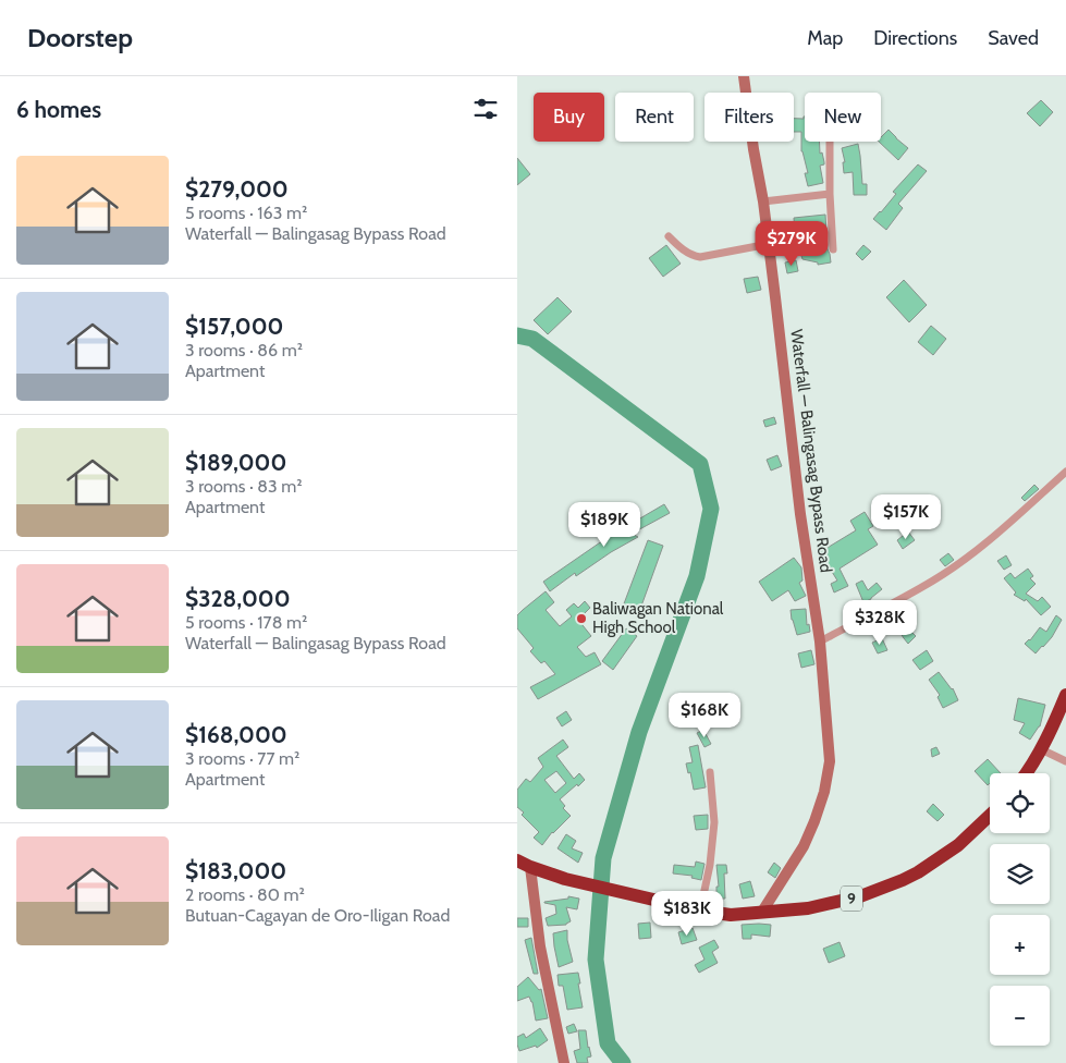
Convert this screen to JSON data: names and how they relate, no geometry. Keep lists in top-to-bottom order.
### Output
{
  "streets": {
    "highway": ["9"],
    "main road": ["Waterfall ‒ Balingasag Bypass Road"]
  },
  "crossings": [
    ["Waterfall ‒ Balingasag Bypass Road", "9"]
  ],
  "places": ["Baliwagan National High School"],
  "page": {
    "header": "Doorstep",
    "nav": ["Map", "Directions", "Saved"],
    "heading": "6 homes",
    "chip": [
      "Buy",
      "Rent",
      "Filters",
      "New"
    ],
    "list": [
      {
        "name": "$279,000",
        "note": "5 rooms · 163 m² · Waterfall ‒ Balingasag Bypass Road"
      },
      {
        "name": "$157,000",
        "note": "3 rooms · 86 m² · Apartment"
      },
      {
        "name": "$189,000",
        "note": "3 rooms · 83 m² · Apartment"
      },
      {
        "name": "$328,000",
        "note": "5 rooms · 178 m² · Waterfall ‒ Balingasag Bypass Road"
      },
      {
        "name": "$168,000",
        "note": "3 rooms · 77 m² · Apartment"
      },
      {
        "name": "$183,000",
        "note": "2 rooms · 80 m² · Butuan-Cagayan de Oro-Iligan Road"
      }
    ],
    "price": [
      "$279K",
      "$157K",
      "$189K",
      "$328K",
      "$168K",
      "$183K"
    ],
    "map_buttons": ["+", "−"]
  }
}
